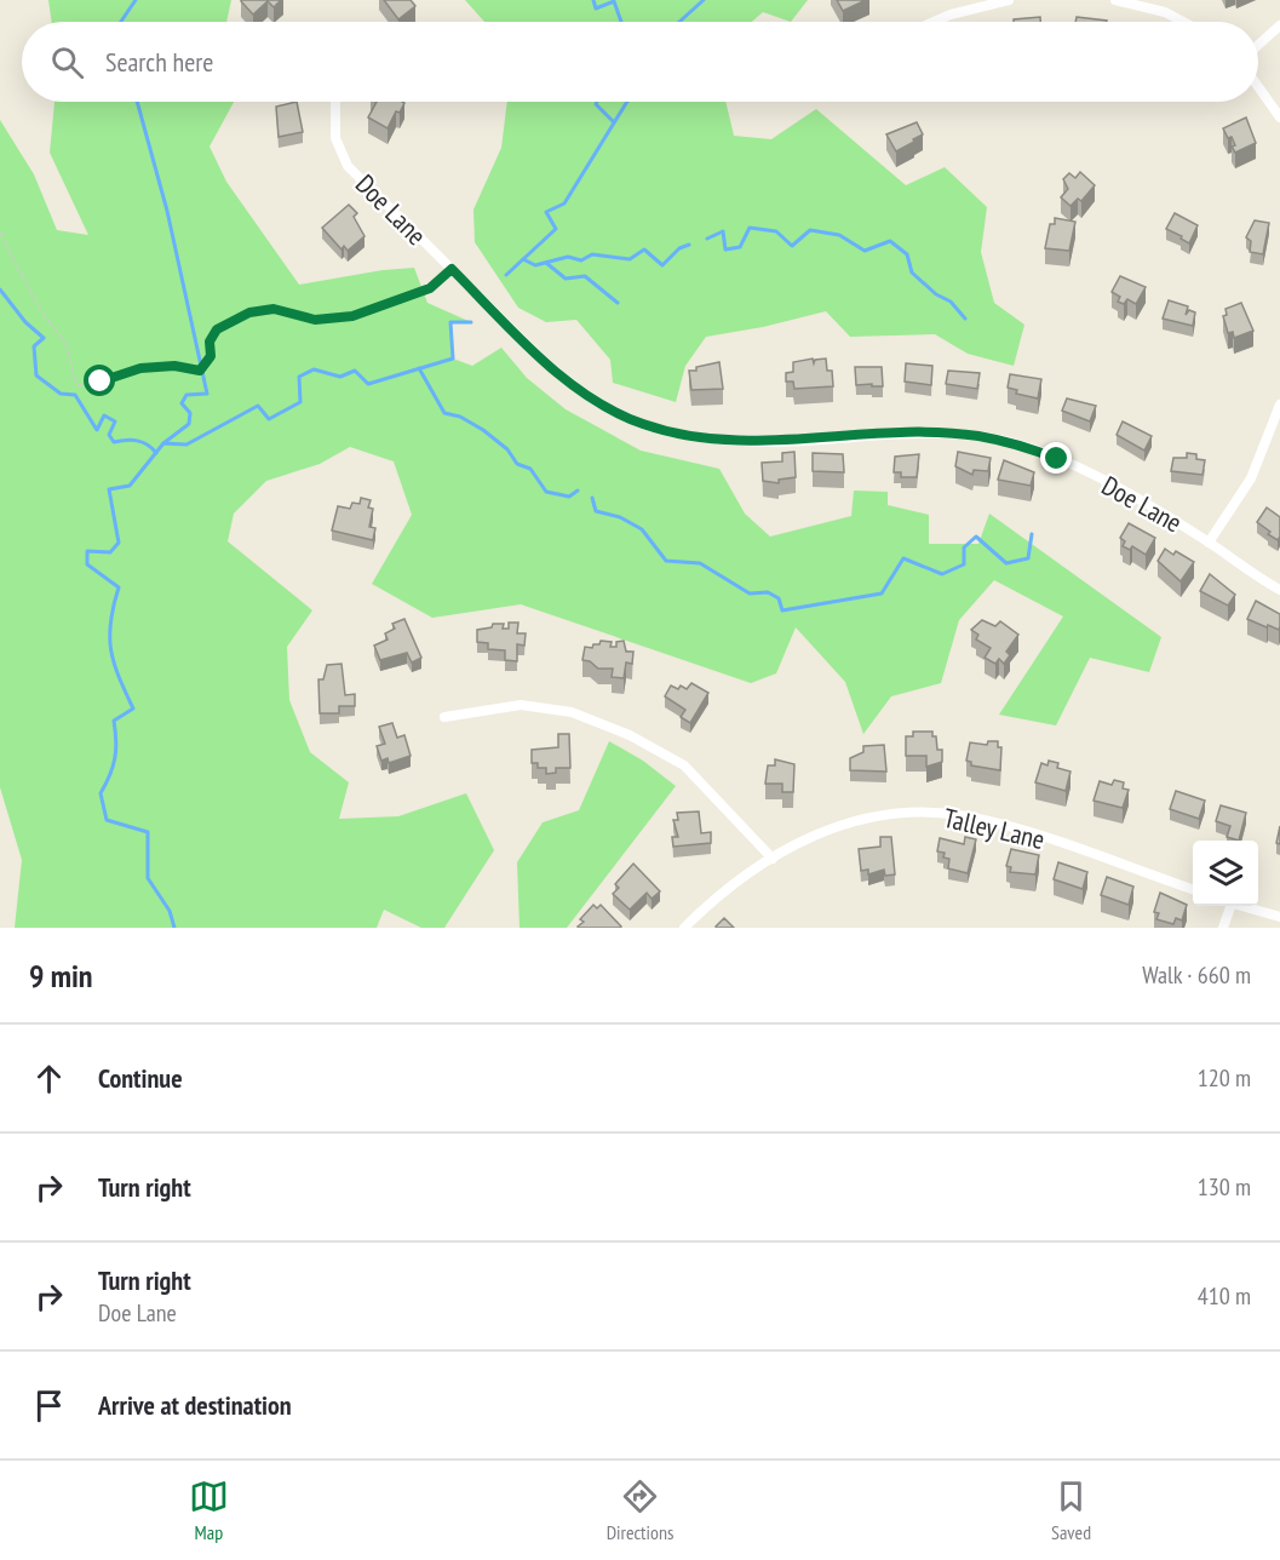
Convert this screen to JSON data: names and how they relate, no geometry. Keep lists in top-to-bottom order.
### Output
{
  "streets": {
    "street": ["Doe Lane", "Talley Lane"]
  },
  "page": {
    "search": "Search here",
    "heading": ["9 min", "Walk · 660 m"],
    "list": [
      ["Continue", "120 m"],
      ["Turn right", "130 m"],
      ["Turn right", "Doe Lane", "410 m"],
      "Arrive at destination"
    ],
    "nav": ["Map", "Directions", "Saved"]
  }
}
